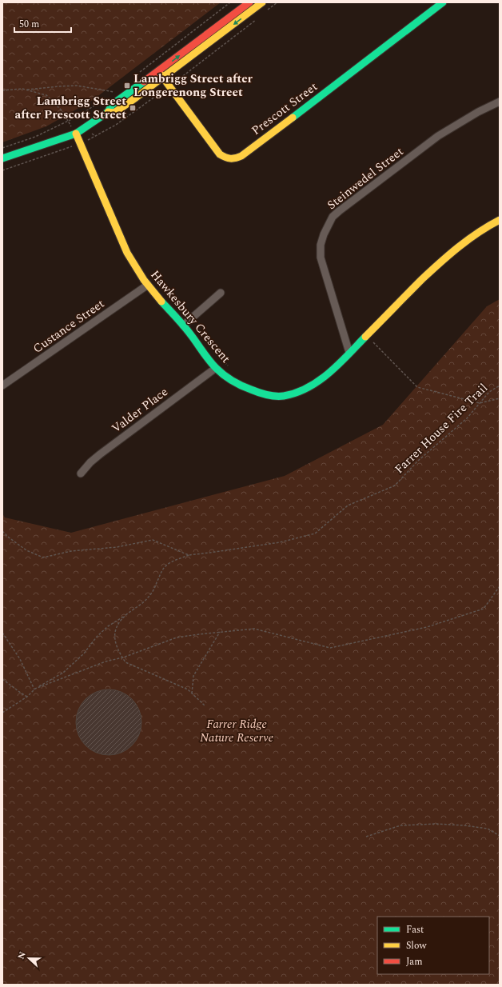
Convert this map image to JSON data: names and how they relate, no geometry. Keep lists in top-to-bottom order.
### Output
{
  "streets": {
    "street": [
      "Prescott Street",
      "Steinwedel Street",
      "Hawkesbury Crescent",
      "Custance Street",
      "Valder Place"
    ],
    "path": ["Farrer House Fire Trail"]
  },
  "crossings": [
    ["Steinwedel Street", "Hawkesbury Crescent"],
    ["Hawkesbury Crescent", "Custance Street"],
    ["Hawkesbury Crescent", "Valder Place"]
  ],
  "parks": ["Farrer Ridge Nature Reserve"],
  "places": {
    "transit": ["Lambrigg Street after Longerenong Street", "Lambrigg Street after Prescott Street"]
  },
  "legend": ["Fast", "Slow", "Jam"],
  "scale_bar": "50 m",
  "north": "left"
}
